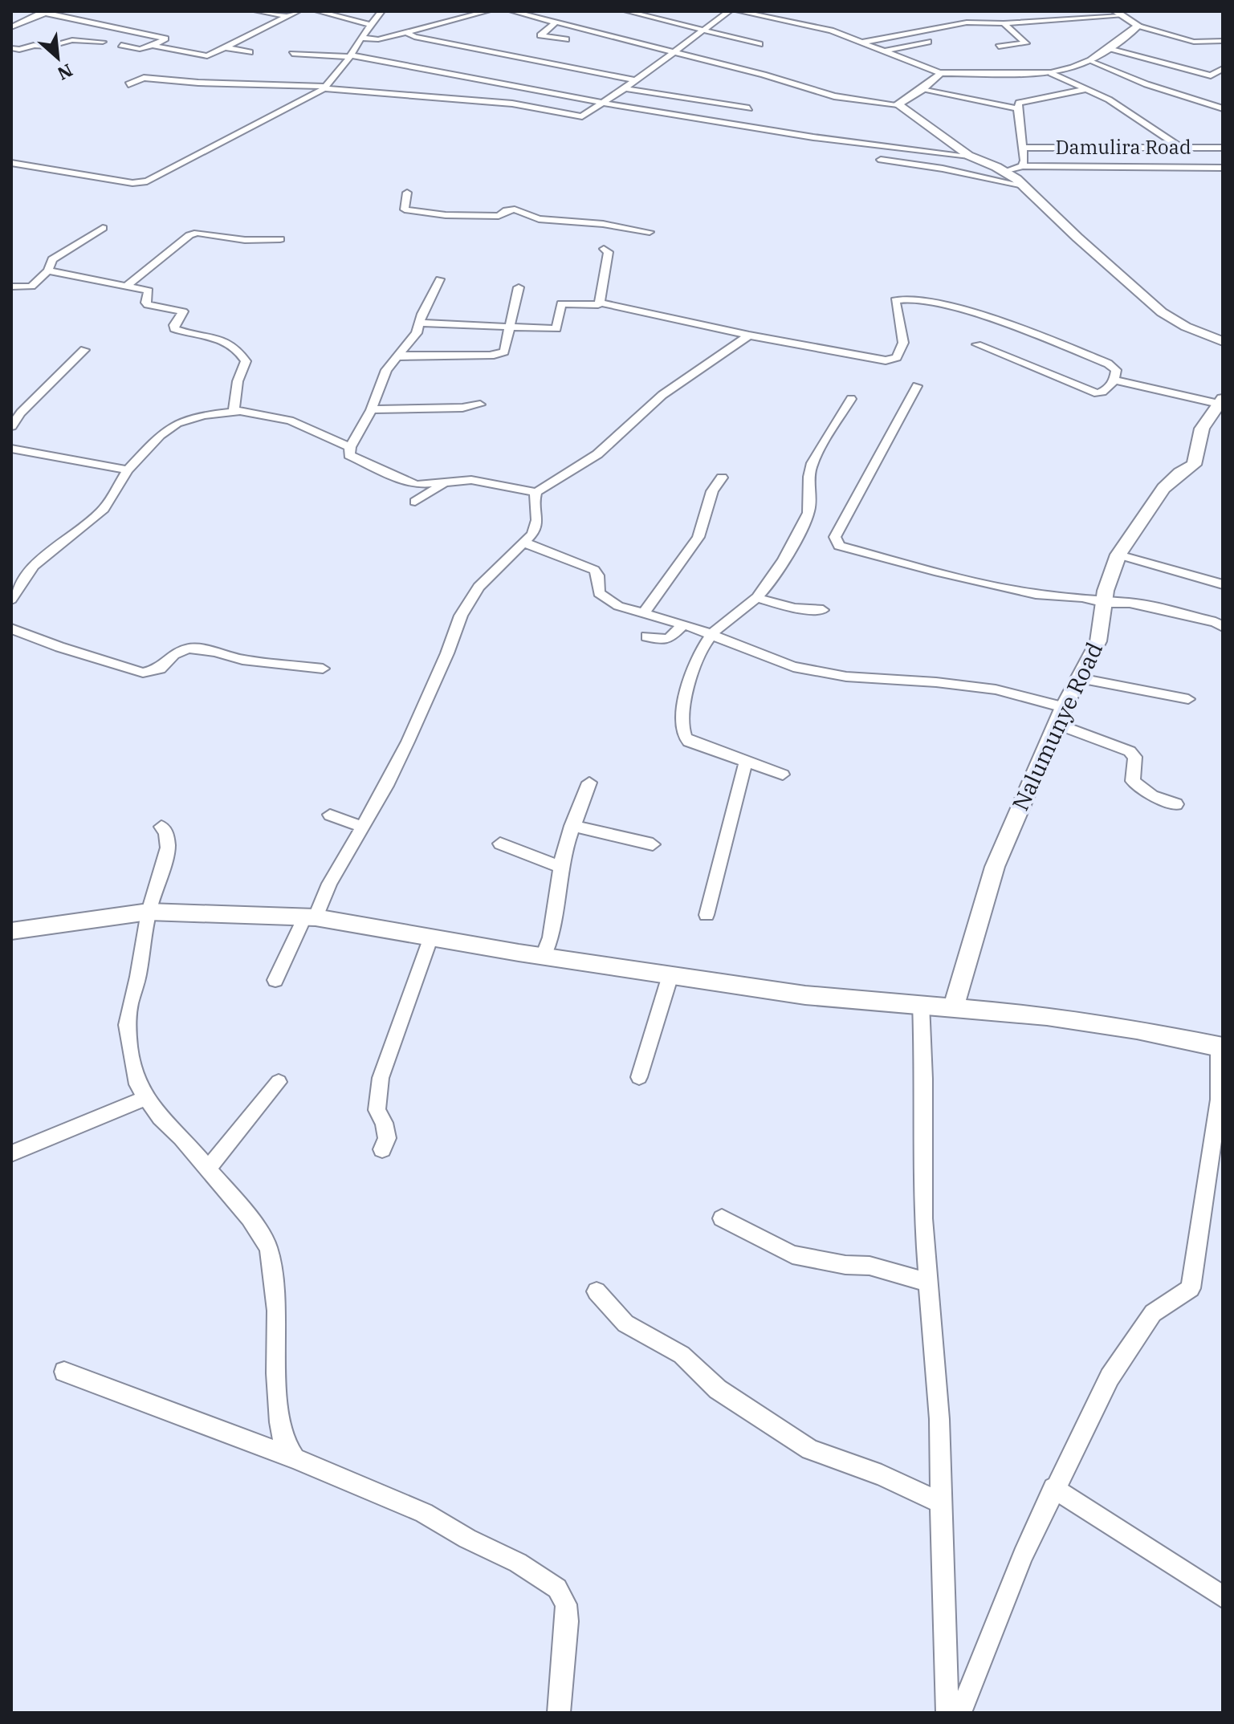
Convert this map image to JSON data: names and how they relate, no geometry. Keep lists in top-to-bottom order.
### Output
{
  "streets": {
    "street": ["Damulira Road", "Nalumunye Road"]
  },
  "north": "bottom right"
}
